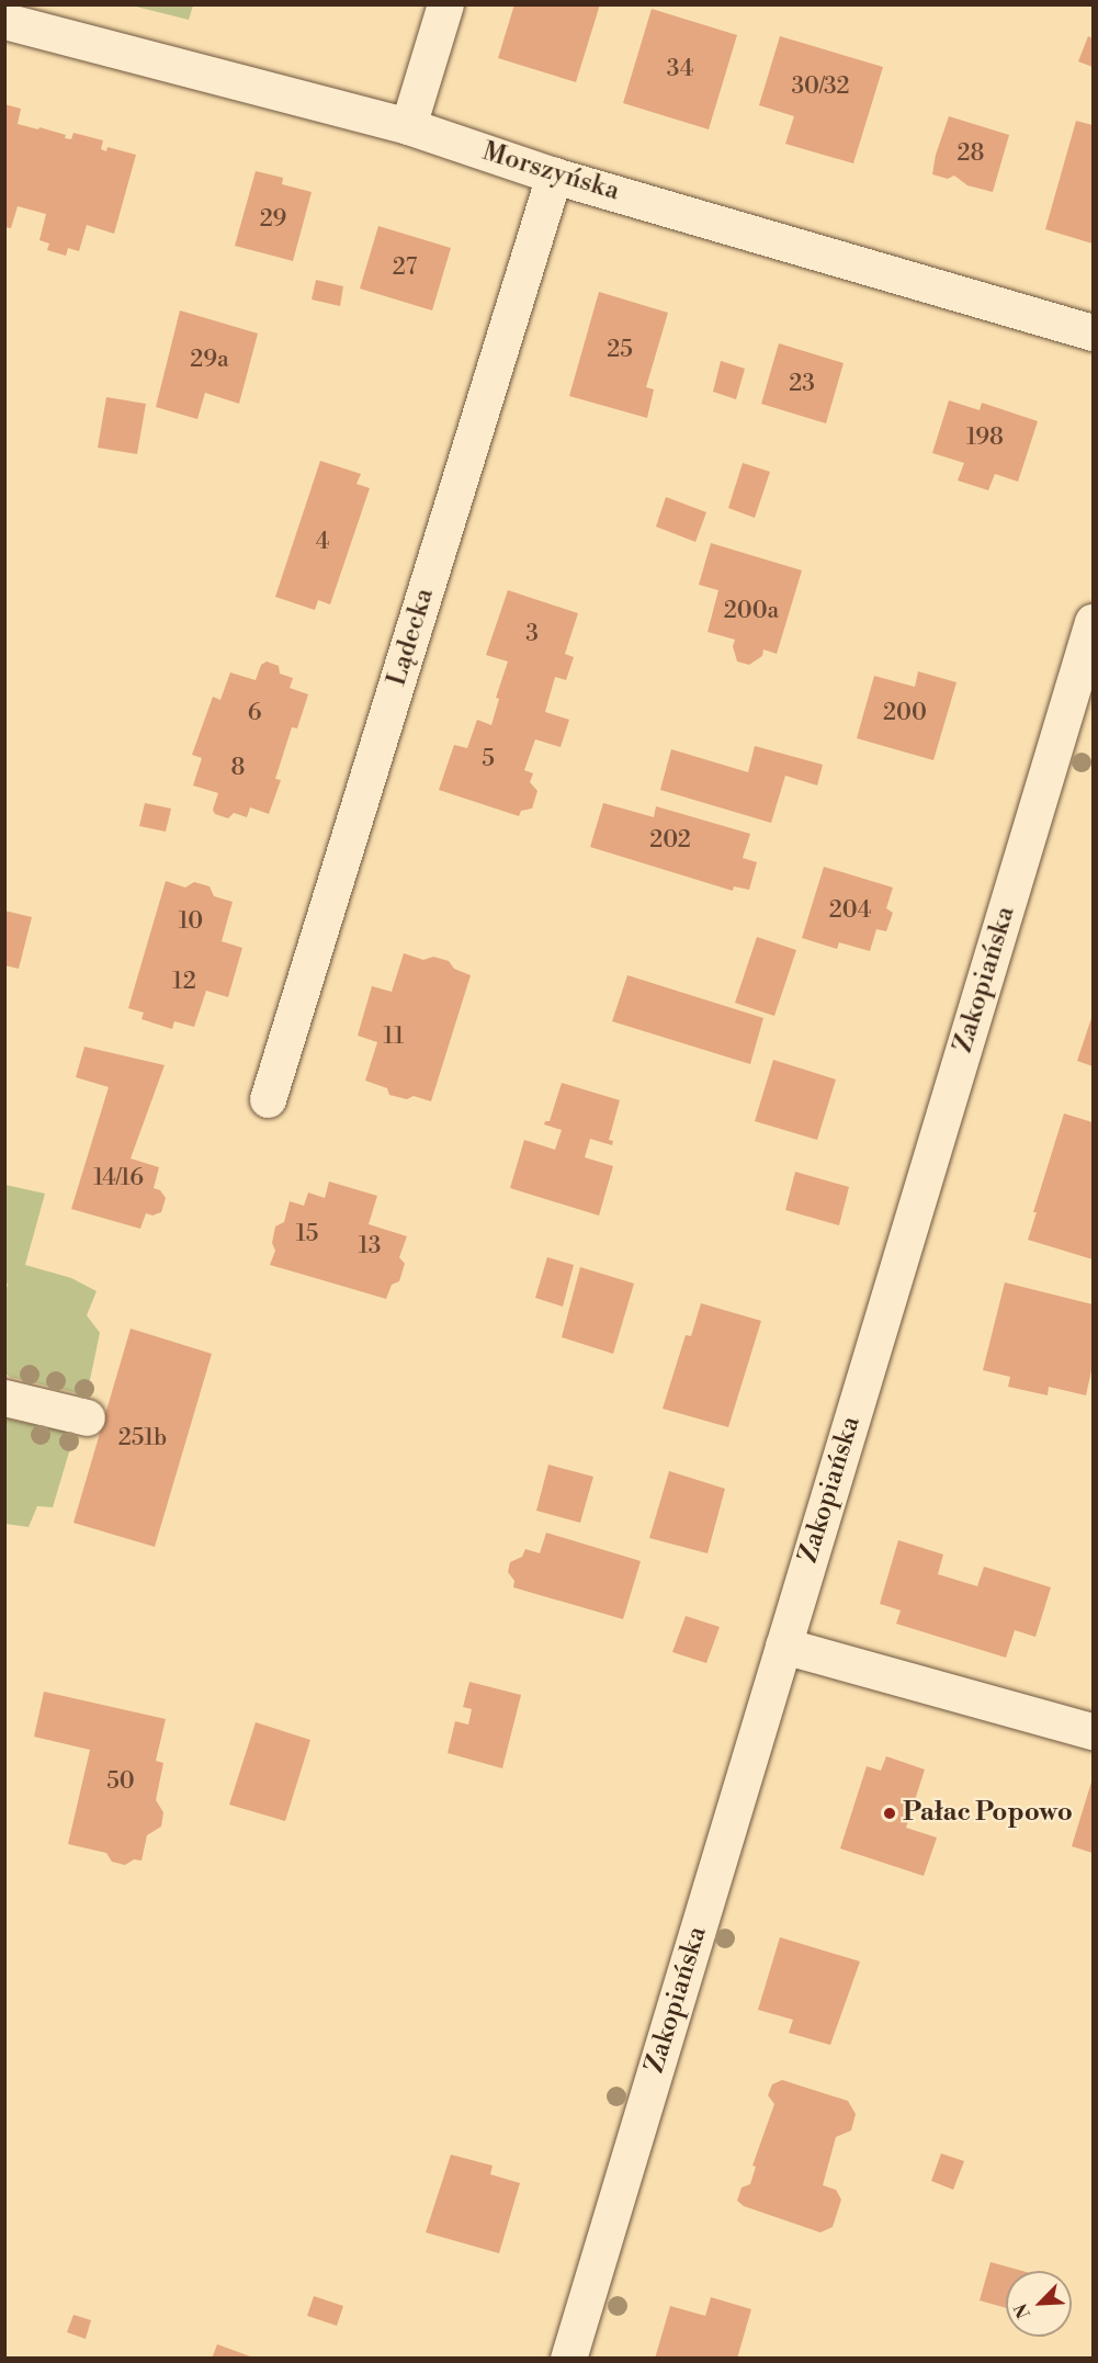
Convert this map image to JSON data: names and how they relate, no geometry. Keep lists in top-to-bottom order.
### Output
{
  "streets": {
    "street": ["Morszyńska", "Lądecka", "Zakopiańska"]
  },
  "crossings": [
    ["Morszyńska", "Lądecka"]
  ],
  "places": ["Pałac Popowo"],
  "house_numbers": [
    "34",
    "30/32",
    "28",
    "29",
    "27",
    "25",
    "29a",
    "23",
    "198",
    "4",
    "200a",
    "3",
    "6",
    "200",
    "5",
    "8",
    "202",
    "204",
    "10",
    "12",
    "11",
    "14/16",
    "15",
    "13",
    "251b",
    "50"
  ],
  "north": "bottom left"
}
